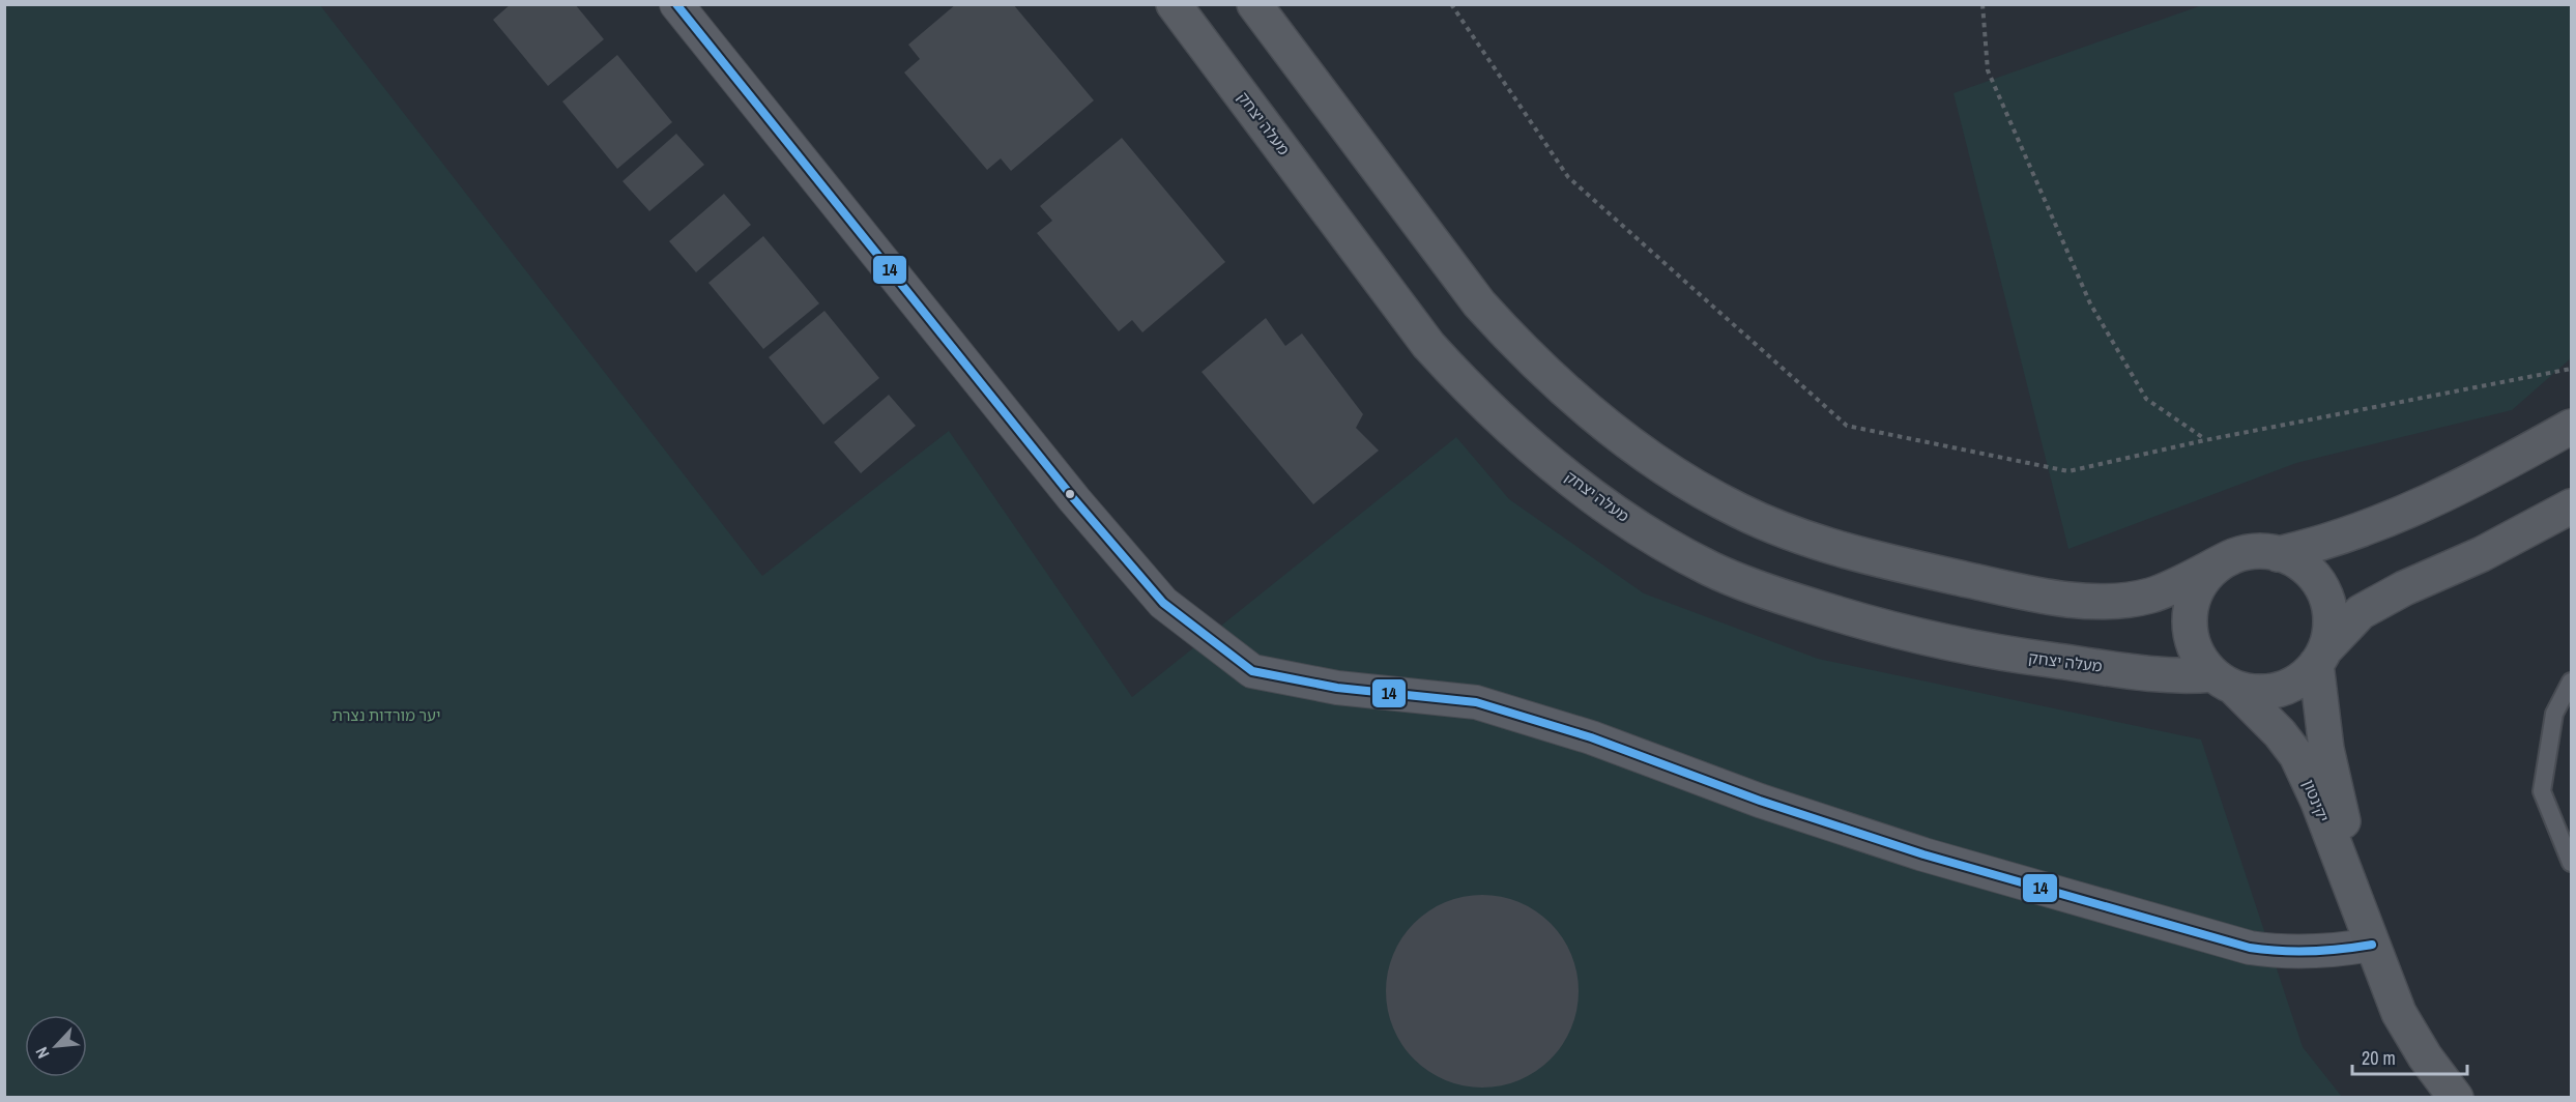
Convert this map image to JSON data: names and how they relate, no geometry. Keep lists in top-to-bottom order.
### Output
{
  "streets": {
    "street": ["מעלה יצחק", "יקינטון"]
  },
  "crossings": [
    ["מעלה יצחק", "יקינטון"]
  ],
  "parks": ["יער מורדות נצרת"],
  "lines": ["transit line 14"],
  "scale_bar": "20 m",
  "north": "bottom left"
}
